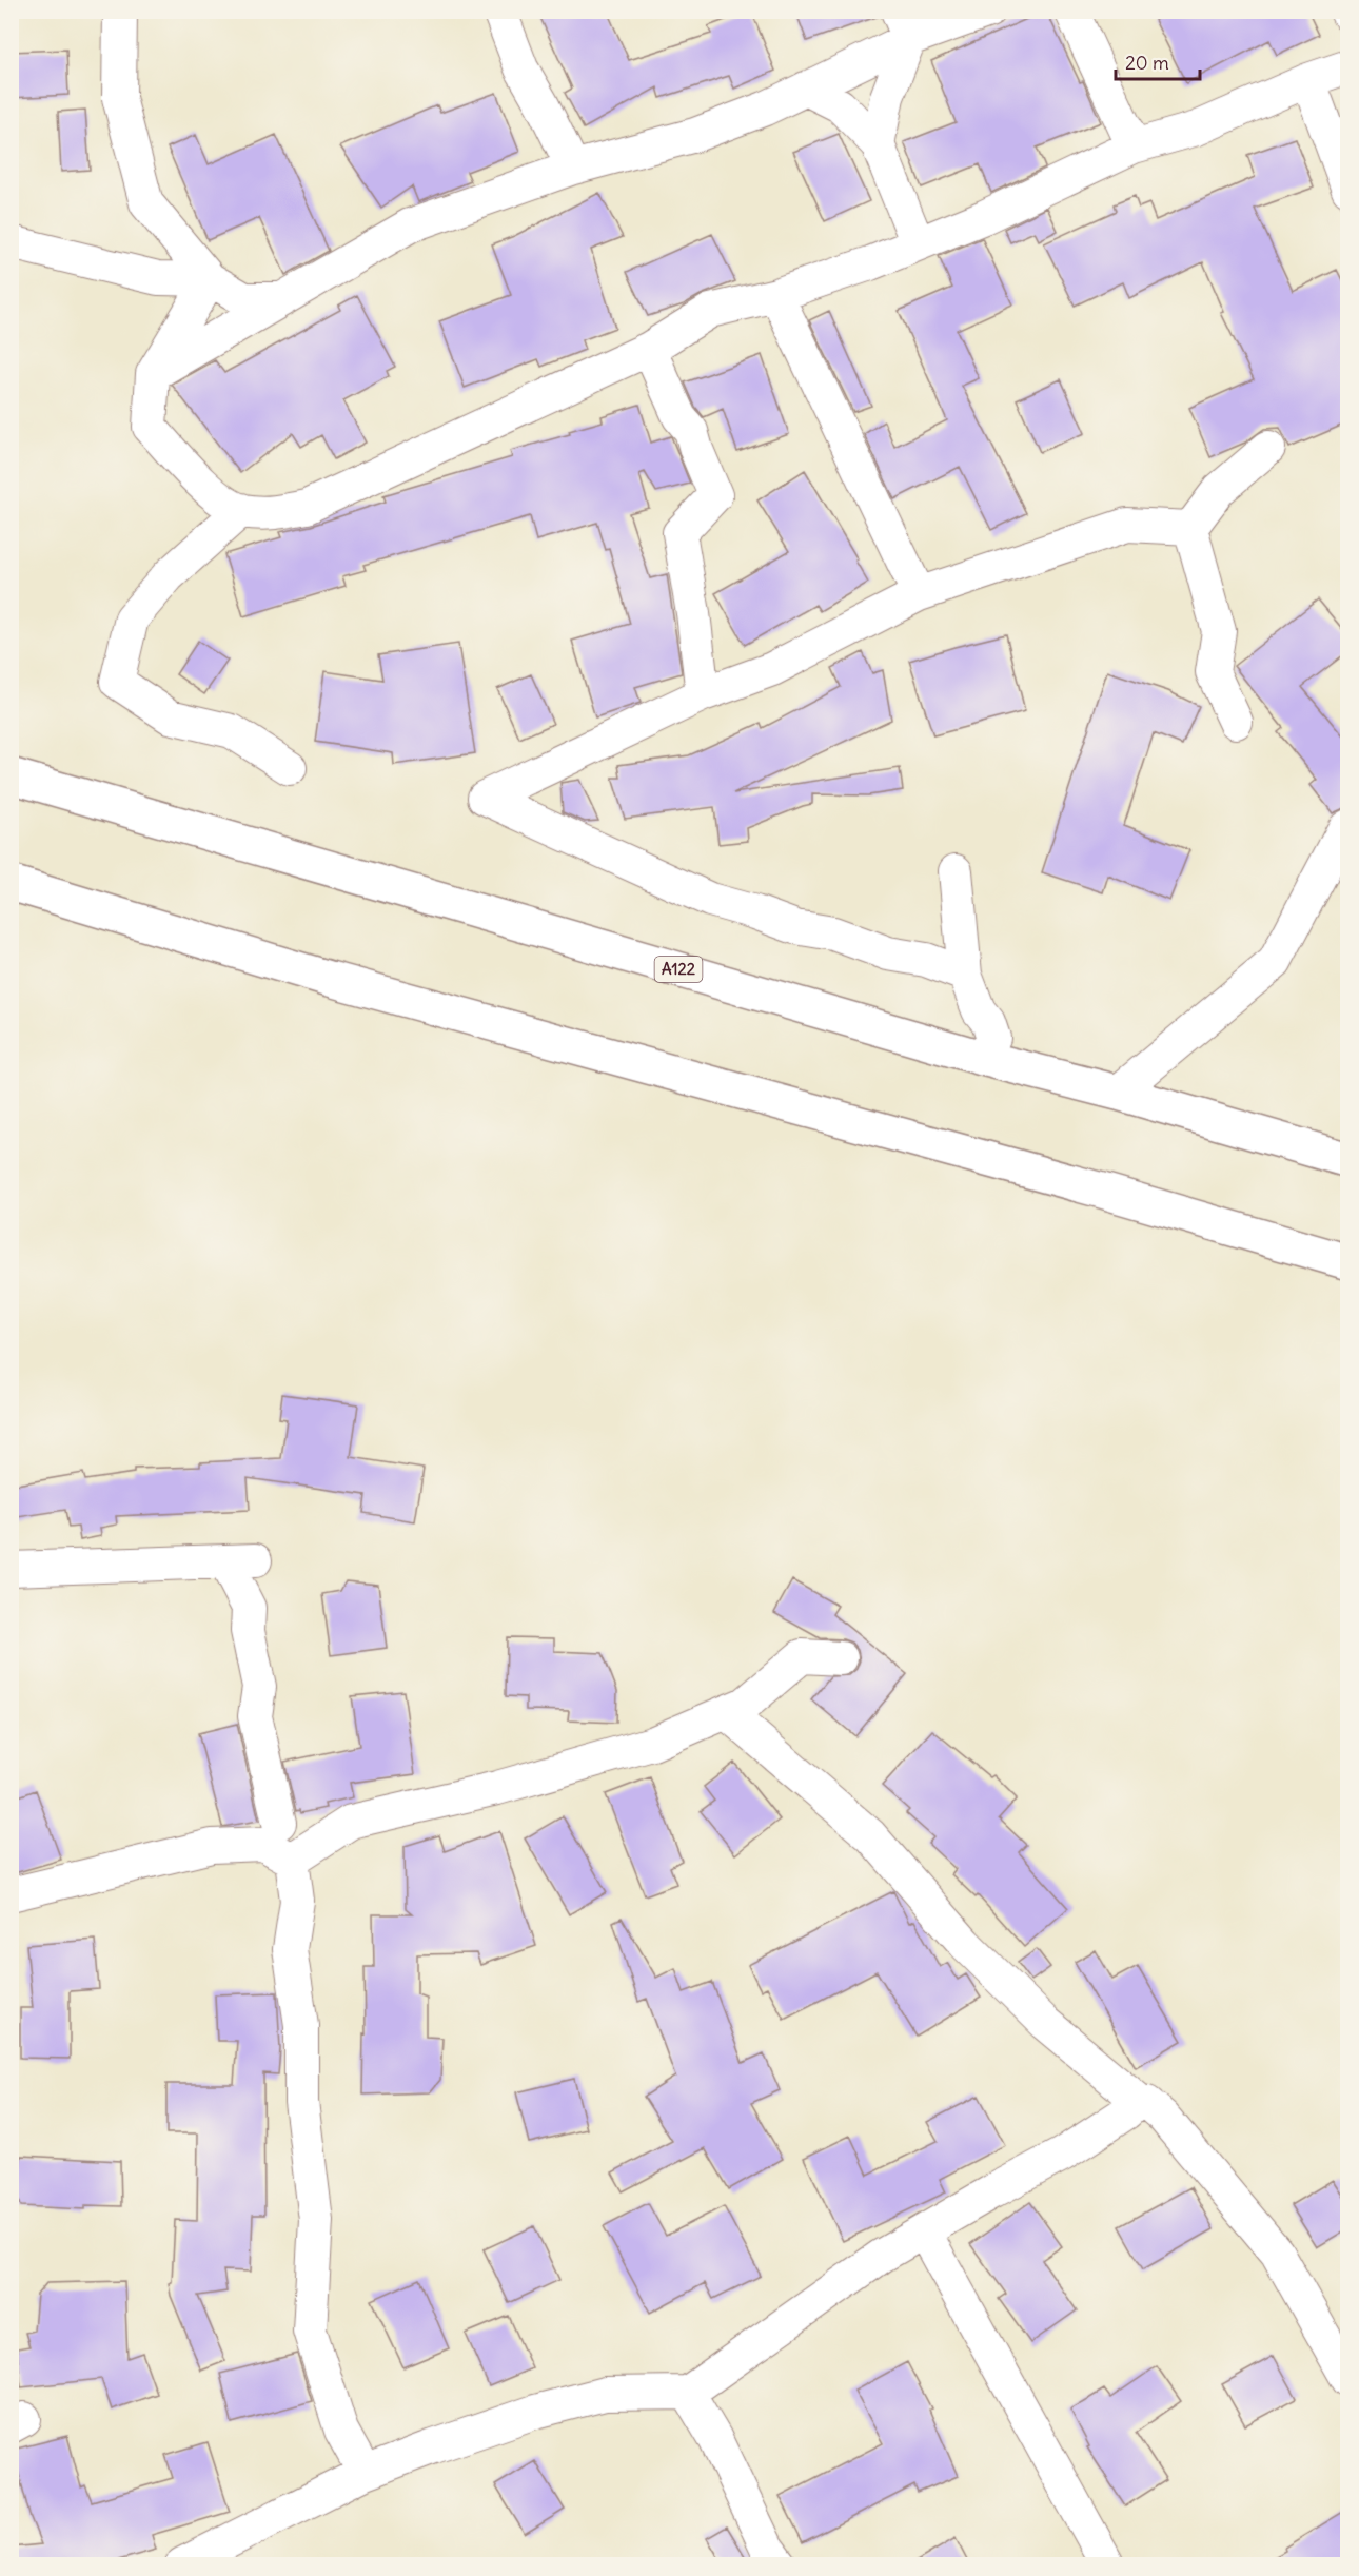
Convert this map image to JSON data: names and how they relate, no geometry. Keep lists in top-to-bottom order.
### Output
{
  "streets": {
    "highway": ["A122"]
  },
  "scale_bar": "20 m"
}
